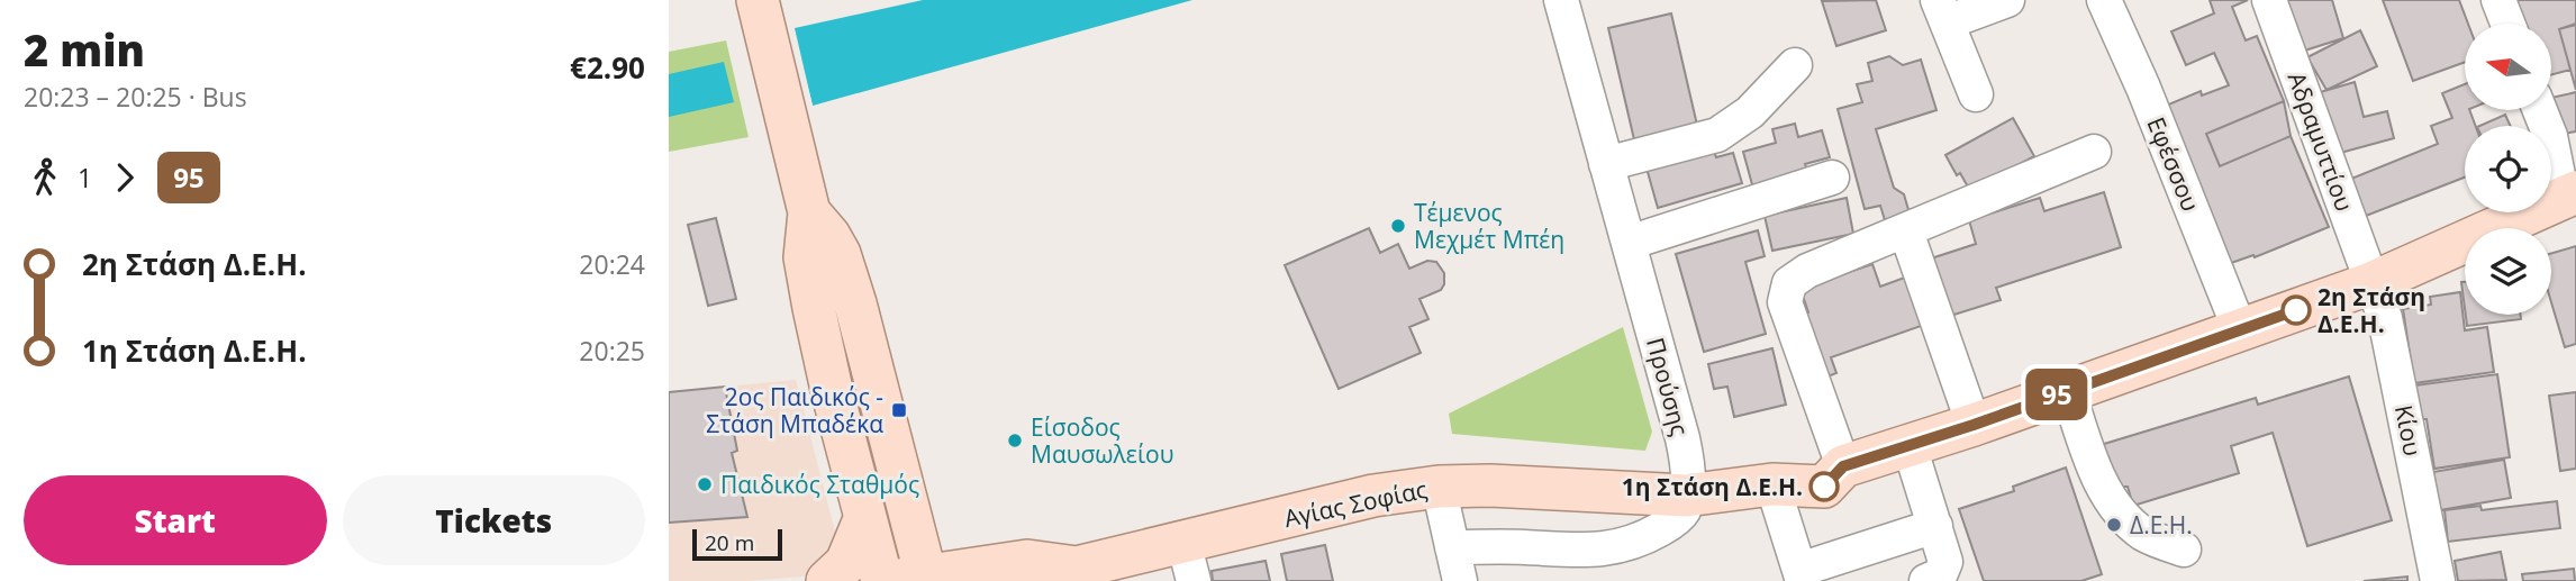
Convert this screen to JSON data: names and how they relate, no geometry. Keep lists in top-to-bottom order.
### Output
{
  "streets": {
    "main road": ["Αγίας Σοφίας"],
    "street": [
      "Αδραμυττίου",
      "Εφέσσου",
      "Προύσης",
      "Κίου"
    ]
  },
  "crossings": [
    ["Αδραμυττίου", "Κίου"],
    ["Προύσης", "Αγίας Σοφίας"]
  ],
  "places": {
    "other": [
      "Τέμενος Μεχμέτ Μπέη",
      "2η Στάση Δ.Ε.Η.",
      "Είσοδος Μαυσωλείου",
      "Παιδικός Σταθμός",
      "1η Στάση Δ.Ε.Η.",
      "Δ.Ε.Η."
    ],
    "transit": ["2ος Παιδικός - Στάση Μπαδέκα"]
  },
  "lines": ["bus line 95"],
  "scale_bar": "20 m",
  "north": "left",
  "page": {
    "heading": ["2 min", "20:23 – 20:25 · Bus", "€2.90"],
    "on_map": "95",
    "legs": ["1", "95"],
    "list": [
      {
        "name": "2η Στάση Δ.Ε.Η.",
        "value": "20:24"
      },
      {
        "name": "1η Στάση Δ.Ε.Η.",
        "value": "20:25"
      }
    ],
    "buttons": ["Start", "Tickets"],
    "scale": "20 m"
  }
}
